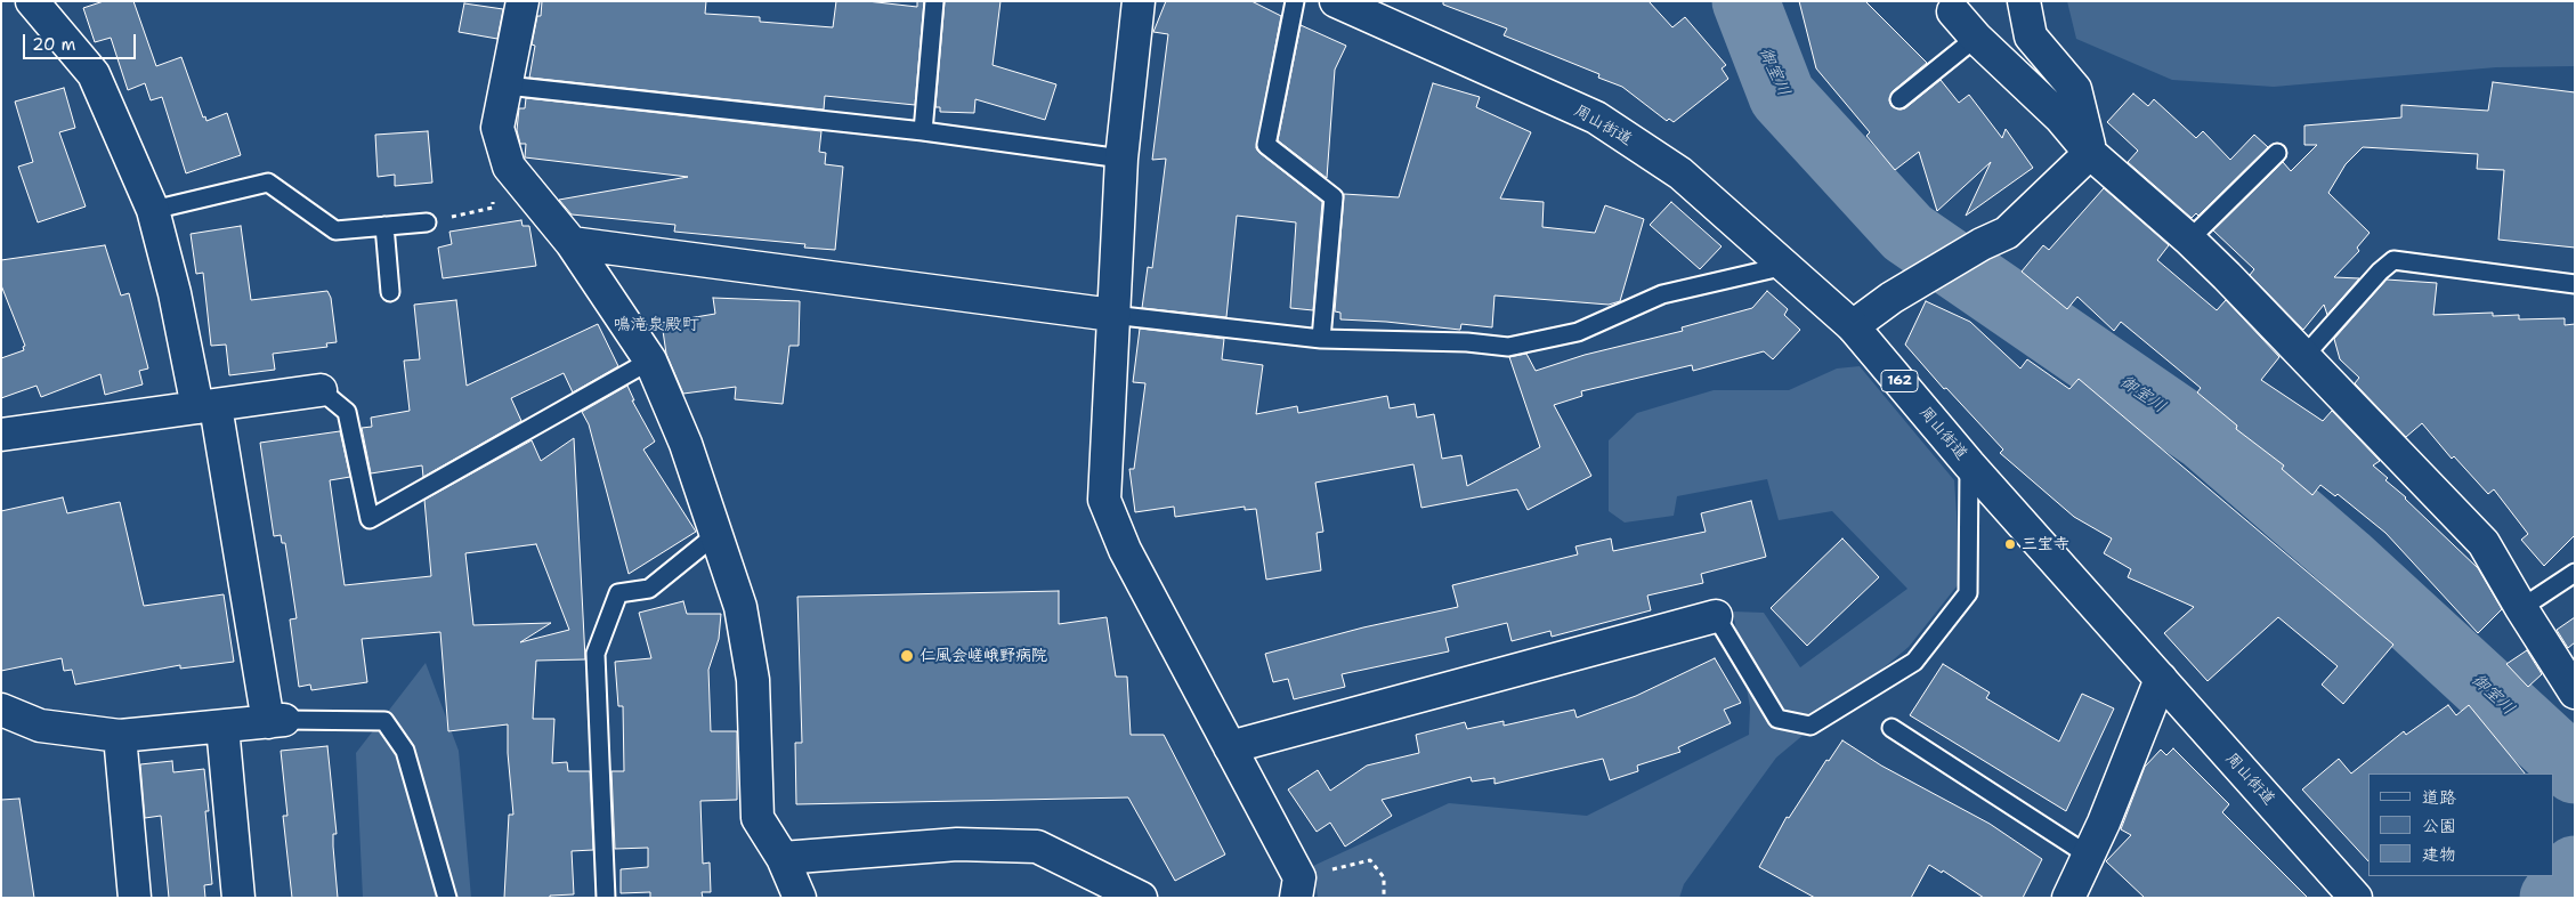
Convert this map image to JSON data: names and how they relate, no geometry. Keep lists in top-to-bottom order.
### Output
{
  "streets": {
    "main road": ["周山街道", "162"]
  },
  "districts": ["鳴滝泉殿町"],
  "water": ["御室川"],
  "places": ["三宝寺", "仁風会嵯峨野病院"],
  "legend": ["道路", "公園", "建物"],
  "scale_bar": "20 m"
}
